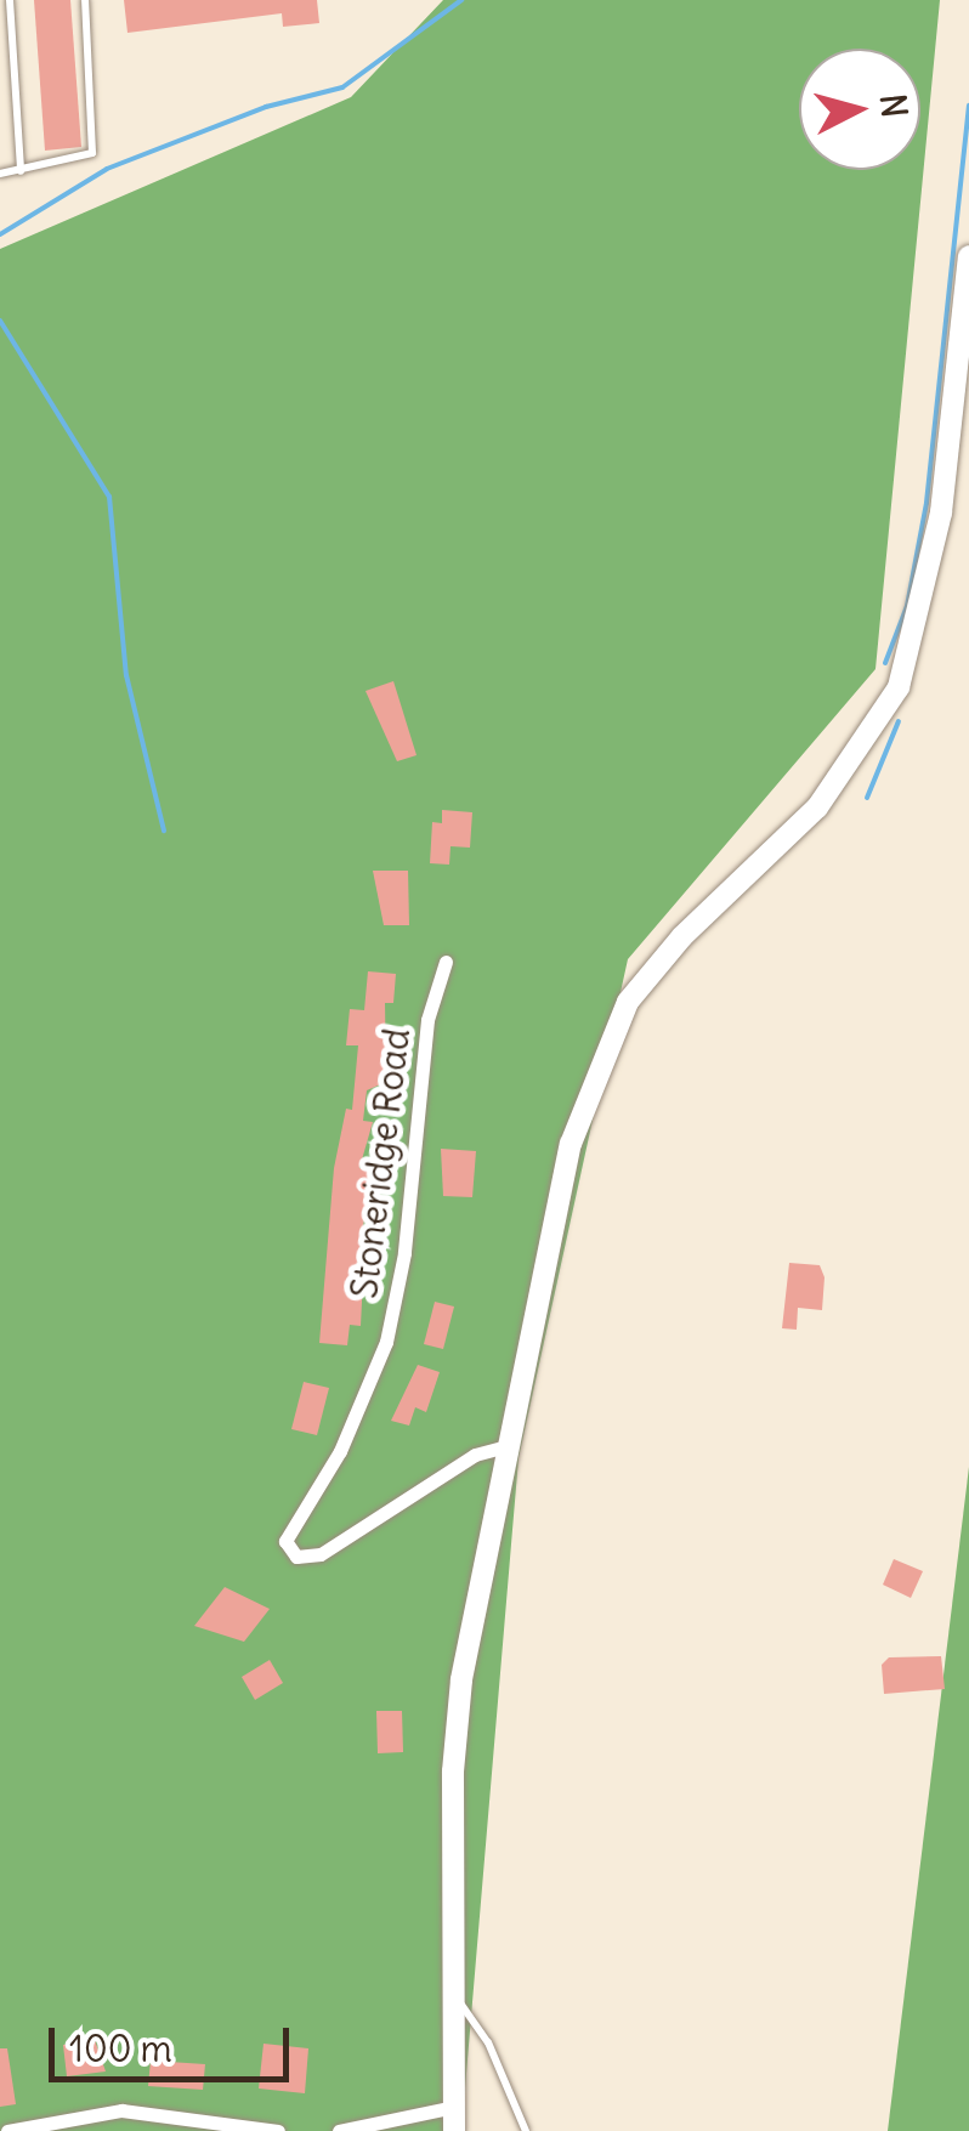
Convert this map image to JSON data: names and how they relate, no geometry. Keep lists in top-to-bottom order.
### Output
{
  "streets": {
    "street": ["Stoneridge Road"]
  },
  "scale_bar": "100 m",
  "north": "right"
}
